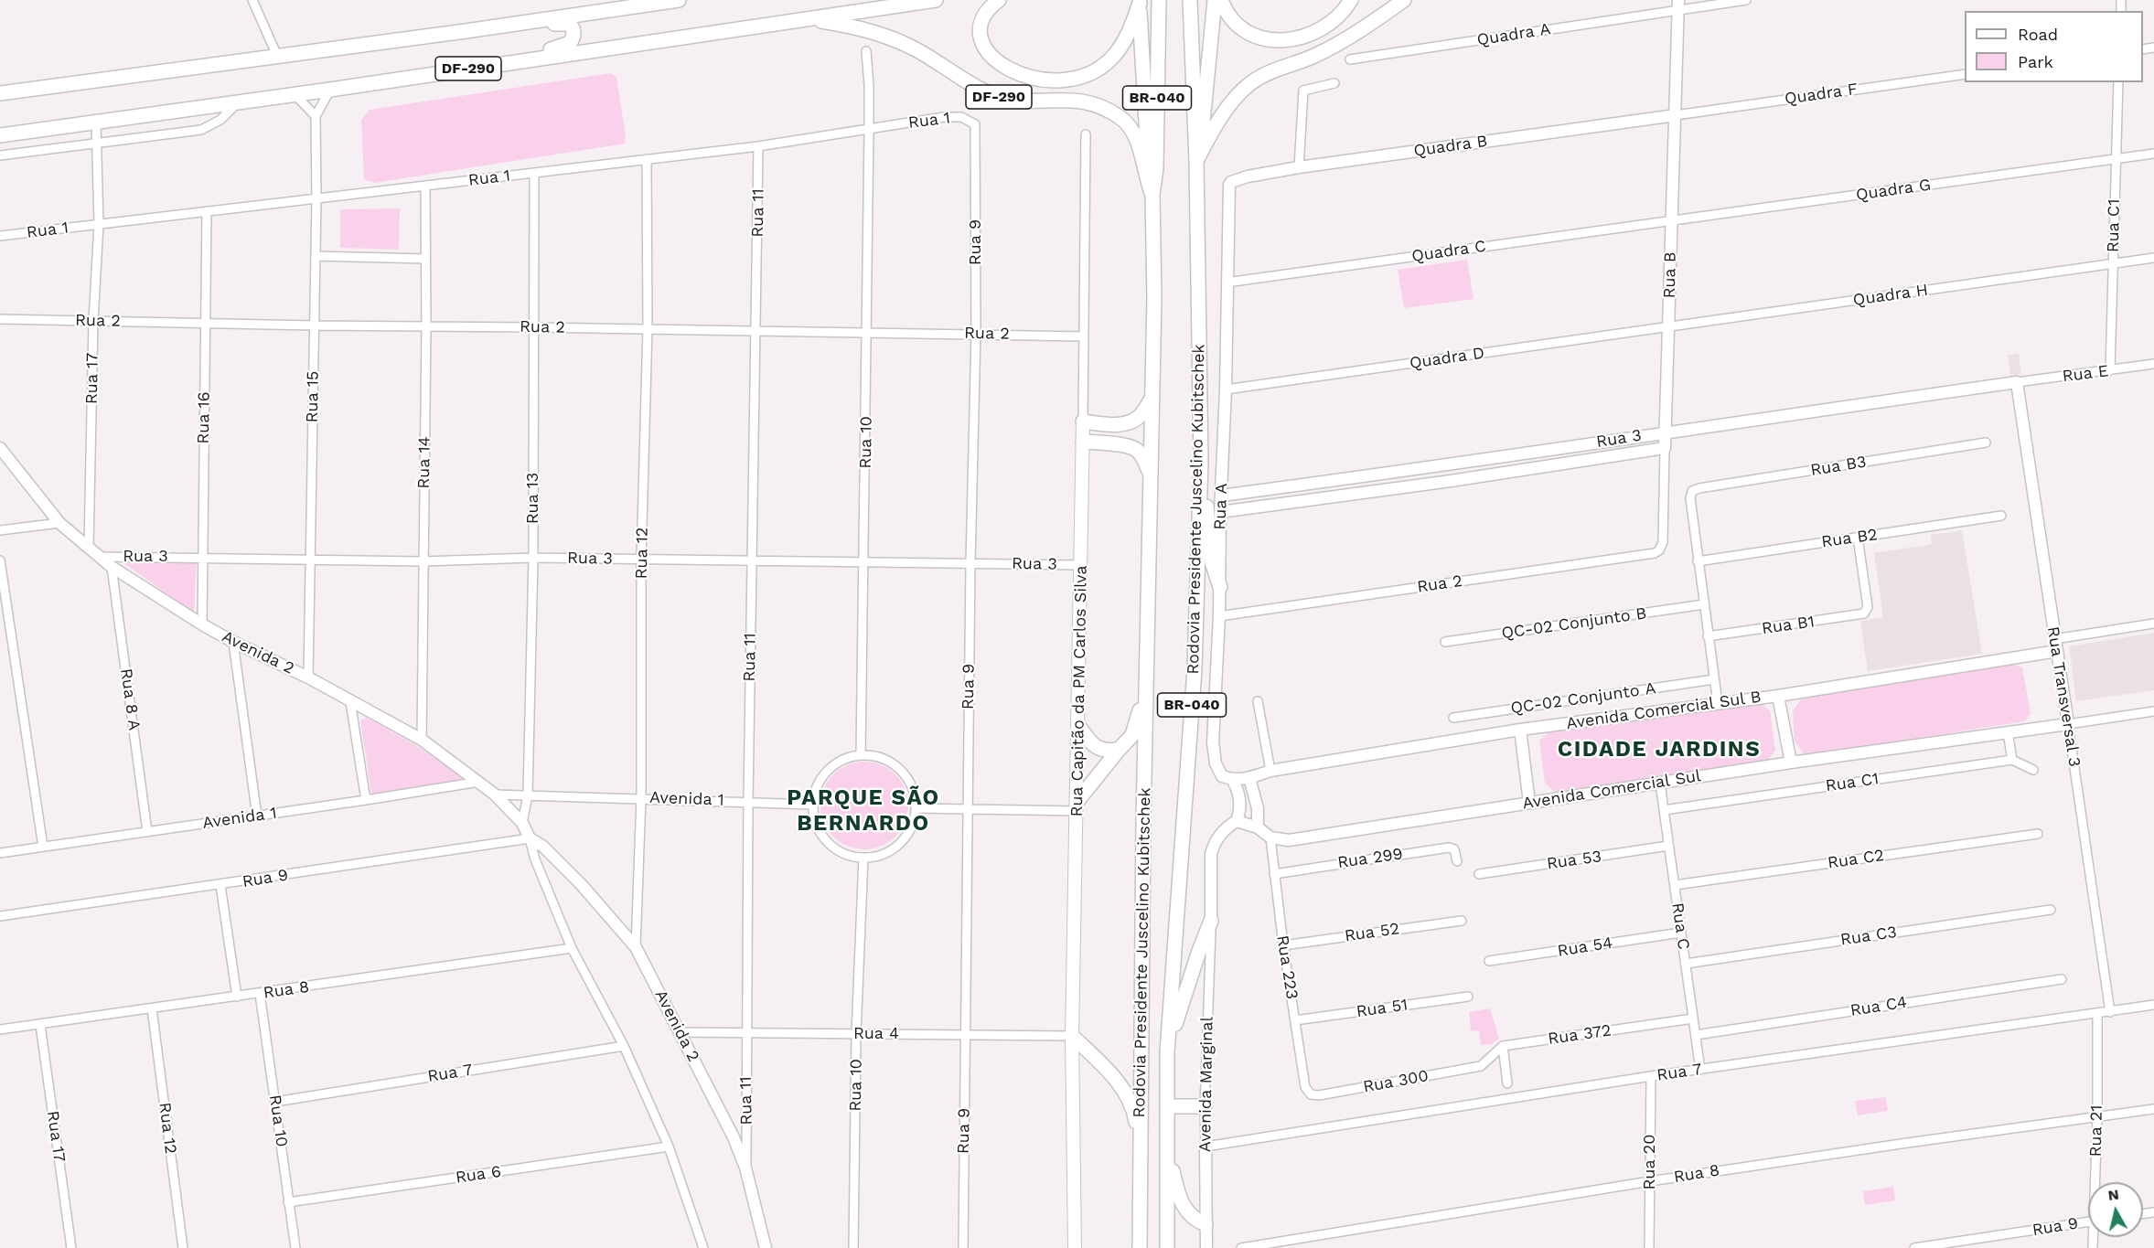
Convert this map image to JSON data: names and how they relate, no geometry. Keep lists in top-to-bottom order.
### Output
{
  "streets": {
    "highway": ["DF-290", "BR-040", "Rodovia Presidente Juscelino Kubitschek"],
    "main road": ["Rua Capitão da PM Carlos Silva"],
    "street": [
      "Quadra A",
      "Quadra F",
      "Rua 1",
      "Quadra B",
      "Quadra G",
      "Rua 11",
      "Rua C1",
      "Rua 9",
      "Quadra C",
      "Rua B",
      "Quadra H",
      "Rua 2",
      "Quadra D",
      "Rua E",
      "Rua 17",
      "Rua 15",
      "Rua 16",
      "Rua 3",
      "Rua 10",
      "Rua 14",
      "Rua B3",
      "Rua 13",
      "Rua A",
      "Rua B2",
      "Rua 12",
      "QC-02 Conjunto B",
      "Rua B1",
      "Avenida 2",
      "Rua Transversal 3",
      "QC-02 Conjunto A",
      "Rua 8 A",
      "Avenida Comercial Sul B",
      "Avenida Comercial Sul",
      "Avenida 1",
      "Rua 299",
      "Rua C2",
      "Rua 53",
      "Rua C",
      "Rua 52",
      "Rua C3",
      "Rua 54",
      "Rua 223",
      "Rua 8",
      "Rua C4",
      "Rua 51",
      "Rua 4",
      "Rua 372",
      "Rua 7",
      "Rua 300",
      "Avenida Marginal",
      "Rua 21",
      "Rua 20",
      "Rua 6"
    ]
  },
  "crossings": [
    ["Quadra A", "Rua B"],
    ["DF-290", "Rua 17"],
    ["DF-290", "Rodovia Presidente Juscelino Kubitschek"],
    ["Quadra F", "Quadra B"],
    ["Quadra F", "Rua B"],
    ["Rua 1", "Rua 11"],
    ["Rua 1", "Rua 9"],
    ["Rua 1", "Rua 17"],
    ["Rua 1", "Rua 15"],
    ["Rua 1", "Rua 16"],
    ["Rua 1", "Rua 10"],
    ["Rua 1", "Rua 14"],
    ["Rua 1", "Rua 13"],
    ["Rua 1", "Rua 12"],
    ["Quadra B", "Rua B"],
    ["Quadra B", "Rua A"],
    ["Quadra G", "Rua C1"],
    ["Quadra G", "Quadra C"],
    ["Quadra G", "Rua B"],
    ["Rua 11", "Rua 2"],
    ["Rua 11", "Rua 3"],
    ["Rua 11", "Avenida 2"],
    ["Rua 11", "Avenida 1"],
    ["Rua 11", "Rua 4"],
    ["Rua C1", "Quadra H"],
    ["Rua C1", "Rua E"],
    ["Rua C1", "Rua C"],
    ["Rua 9", "Rua 2"],
    ["Rua 9", "Rua 3"],
    ["Rua 9", "Avenida 2"],
    ["Rua 9", "Rua 4"],
    ["Quadra C", "Rua B"],
    ["Quadra C", "Rua A"],
    ["Rua B", "Quadra H"],
    ["Rua B", "Rua 2"],
    ["Rua B", "Quadra D"],
    ["Rua B", "Rua 3"],
    ["Quadra H", "Quadra D"],
    ["Rua 2", "Rua 17"],
    ["Rua 2", "Rua 15"],
    ["Rua 2", "Rua 16"],
    ["Rua 2", "Rua 10"],
    ["Rua 2", "Rua 14"],
    ["Rua 2", "Rua 13"],
    ["Rua 2", "Rua A"],
    ["Rua 2", "Rua 12"],
    ["Rua 2", "Rua Capitão da PM Carlos Silva"],
    ["Quadra D", "Rua A"],
    ["Rua E", "Rua 3"],
    ["Rua E", "Rua Transversal 3"],
    ["Rua 17", "Avenida 2"],
    ["Rua 17", "Rua 8"],
    ["Rua 15", "Rua 3"],
    ["Rua 15", "Avenida 2"],
    ["Rua 16", "Rua 3"],
    ["Rua 16", "Avenida 2"],
    ["Rua 3", "Rua 10"],
    ["Rua 3", "Rua 14"],
    ["Rua 3", "Rua 13"],
    ["Rua 3", "Rua A"],
    ["Rua 3", "Rua 12"],
    ["Rua 3", "Avenida 2"],
    ["Rua 3", "Rua Capitão da PM Carlos Silva"],
    ["Rua 3", "Rua Transversal 3"],
    ["Rua 10", "Avenida 1"],
    ["Rua 10", "Rua 8"],
    ["Rua 10", "Rua 4"],
    ["Rua 10", "Rua 7"],
    ["Rua 10", "Rua 6"],
    ["Rua 14", "Avenida 2"],
    ["Rua B3", "Rua B2"],
    ["Rua 13", "Avenida 2"],
    ["Rua 13", "Avenida 1"],
    ["Rua B2", "Rua B1"],
    ["Rua 12", "Avenida 2"],
    ["Rua 12", "Avenida 1"],
    ["Rua 12", "Rua 8"],
    ["Avenida 2", "Rua 8 A"],
    ["Avenida 2", "Avenida 1"],
    ["Avenida 2", "Rua 8"],
    ["Avenida 2", "Rua 4"],
    ["Avenida 2", "Rua 7"],
    ["Avenida 2", "Rua 6"],
    ["Rua Capitão da PM Carlos Silva", "Rua 4"],
    ["Rua Transversal 3", "Avenida Comercial Sul B"],
    ["Rua Transversal 3", "Avenida Comercial Sul"],
    ["Rua Transversal 3", "Rua 7"],
    ["Rua 8 A", "Avenida 1"],
    ["Avenida Comercial Sul", "Rua C"],
    ["Avenida Comercial Sul", "Rua 223"],
    ["Rua 299", "Rua 223"],
    ["Rua C2", "Rua C"],
    ["Rua 53", "Rua C"],
    ["Rua C", "Rua C3"],
    ["Rua C", "Rua 54"],
    ["Rua C", "Rua C4"],
    ["Rua C", "Rua 372"],
    ["Rua C", "Rua 7"],
    ["Rua 52", "Rua 223"],
    ["Rua 223", "Rua 51"],
    ["Rua 223", "Rua 300"],
    ["Rua 8", "Rua 21"],
    ["Rua 8", "Rua 20"],
    ["Rua 372", "Rua 300"],
    ["Rua 7", "Avenida Marginal"],
    ["Rua 7", "Rua 21"],
    ["Rua 7", "Rua 20"]
  ],
  "districts": ["CIDADE JARDINS", "PARQUE SÃO BERNARDO"],
  "legend": ["Road", "Park"],
  "north": "top"
}
